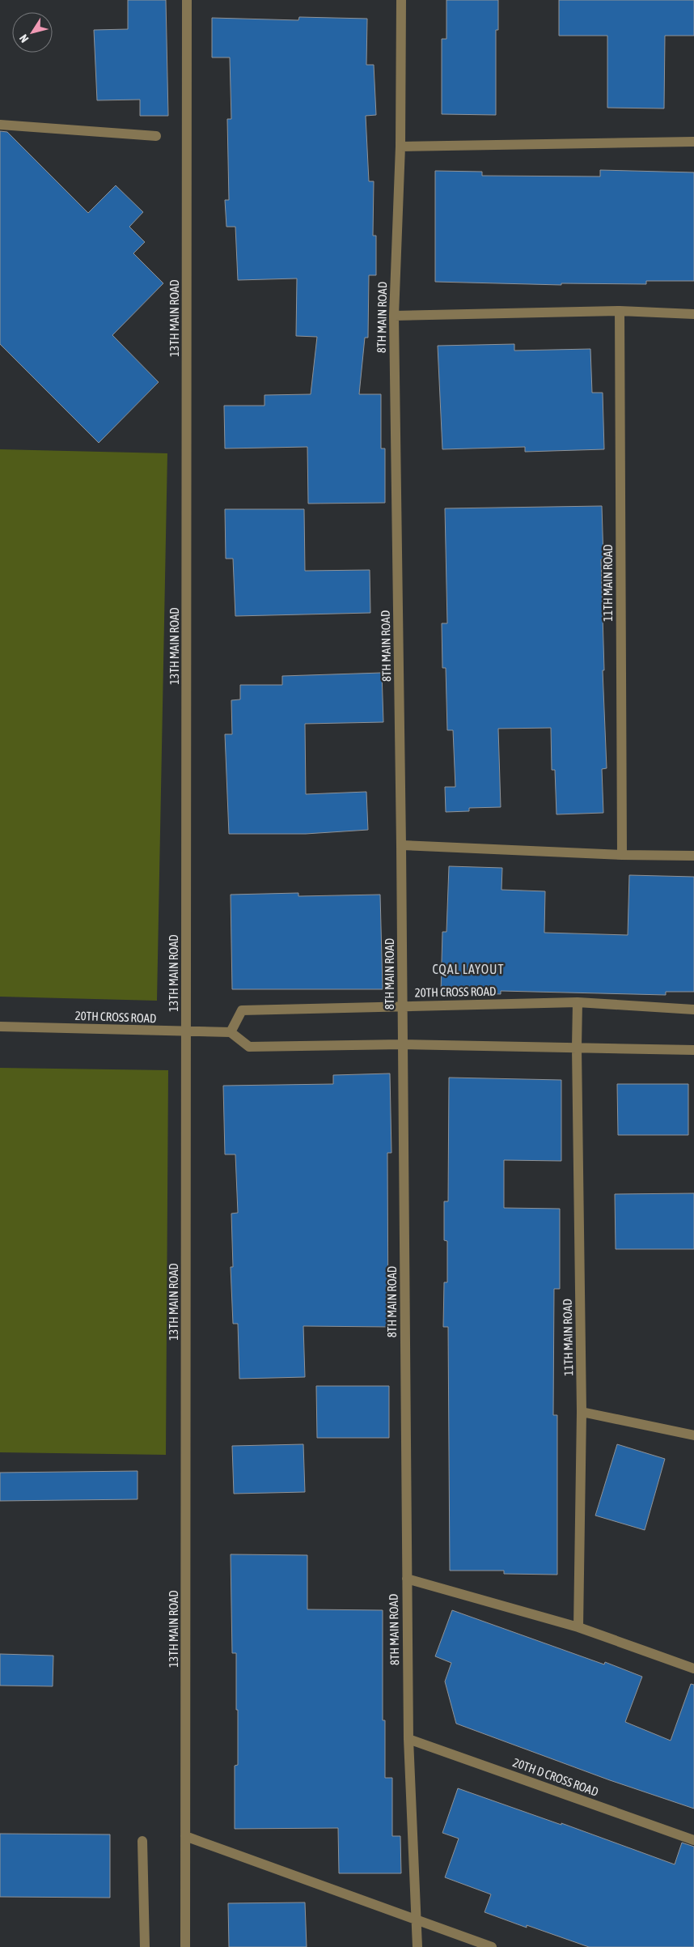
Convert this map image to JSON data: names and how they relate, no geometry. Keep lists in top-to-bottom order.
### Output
{
  "streets": {
    "street": [
      "8TH MAIN ROAD",
      "13TH MAIN ROAD",
      "11TH MAIN ROAD",
      "20TH CROSS ROAD",
      "20TH D CROSS ROAD"
    ]
  },
  "crossings": [
    ["8TH MAIN ROAD", "20TH CROSS ROAD"],
    ["8TH MAIN ROAD", "20TH D CROSS ROAD"],
    ["13TH MAIN ROAD", "20TH CROSS ROAD"],
    ["11TH MAIN ROAD", "20TH CROSS ROAD"]
  ],
  "districts": ["CQAL LAYOUT"],
  "north": "bottom left"
}
